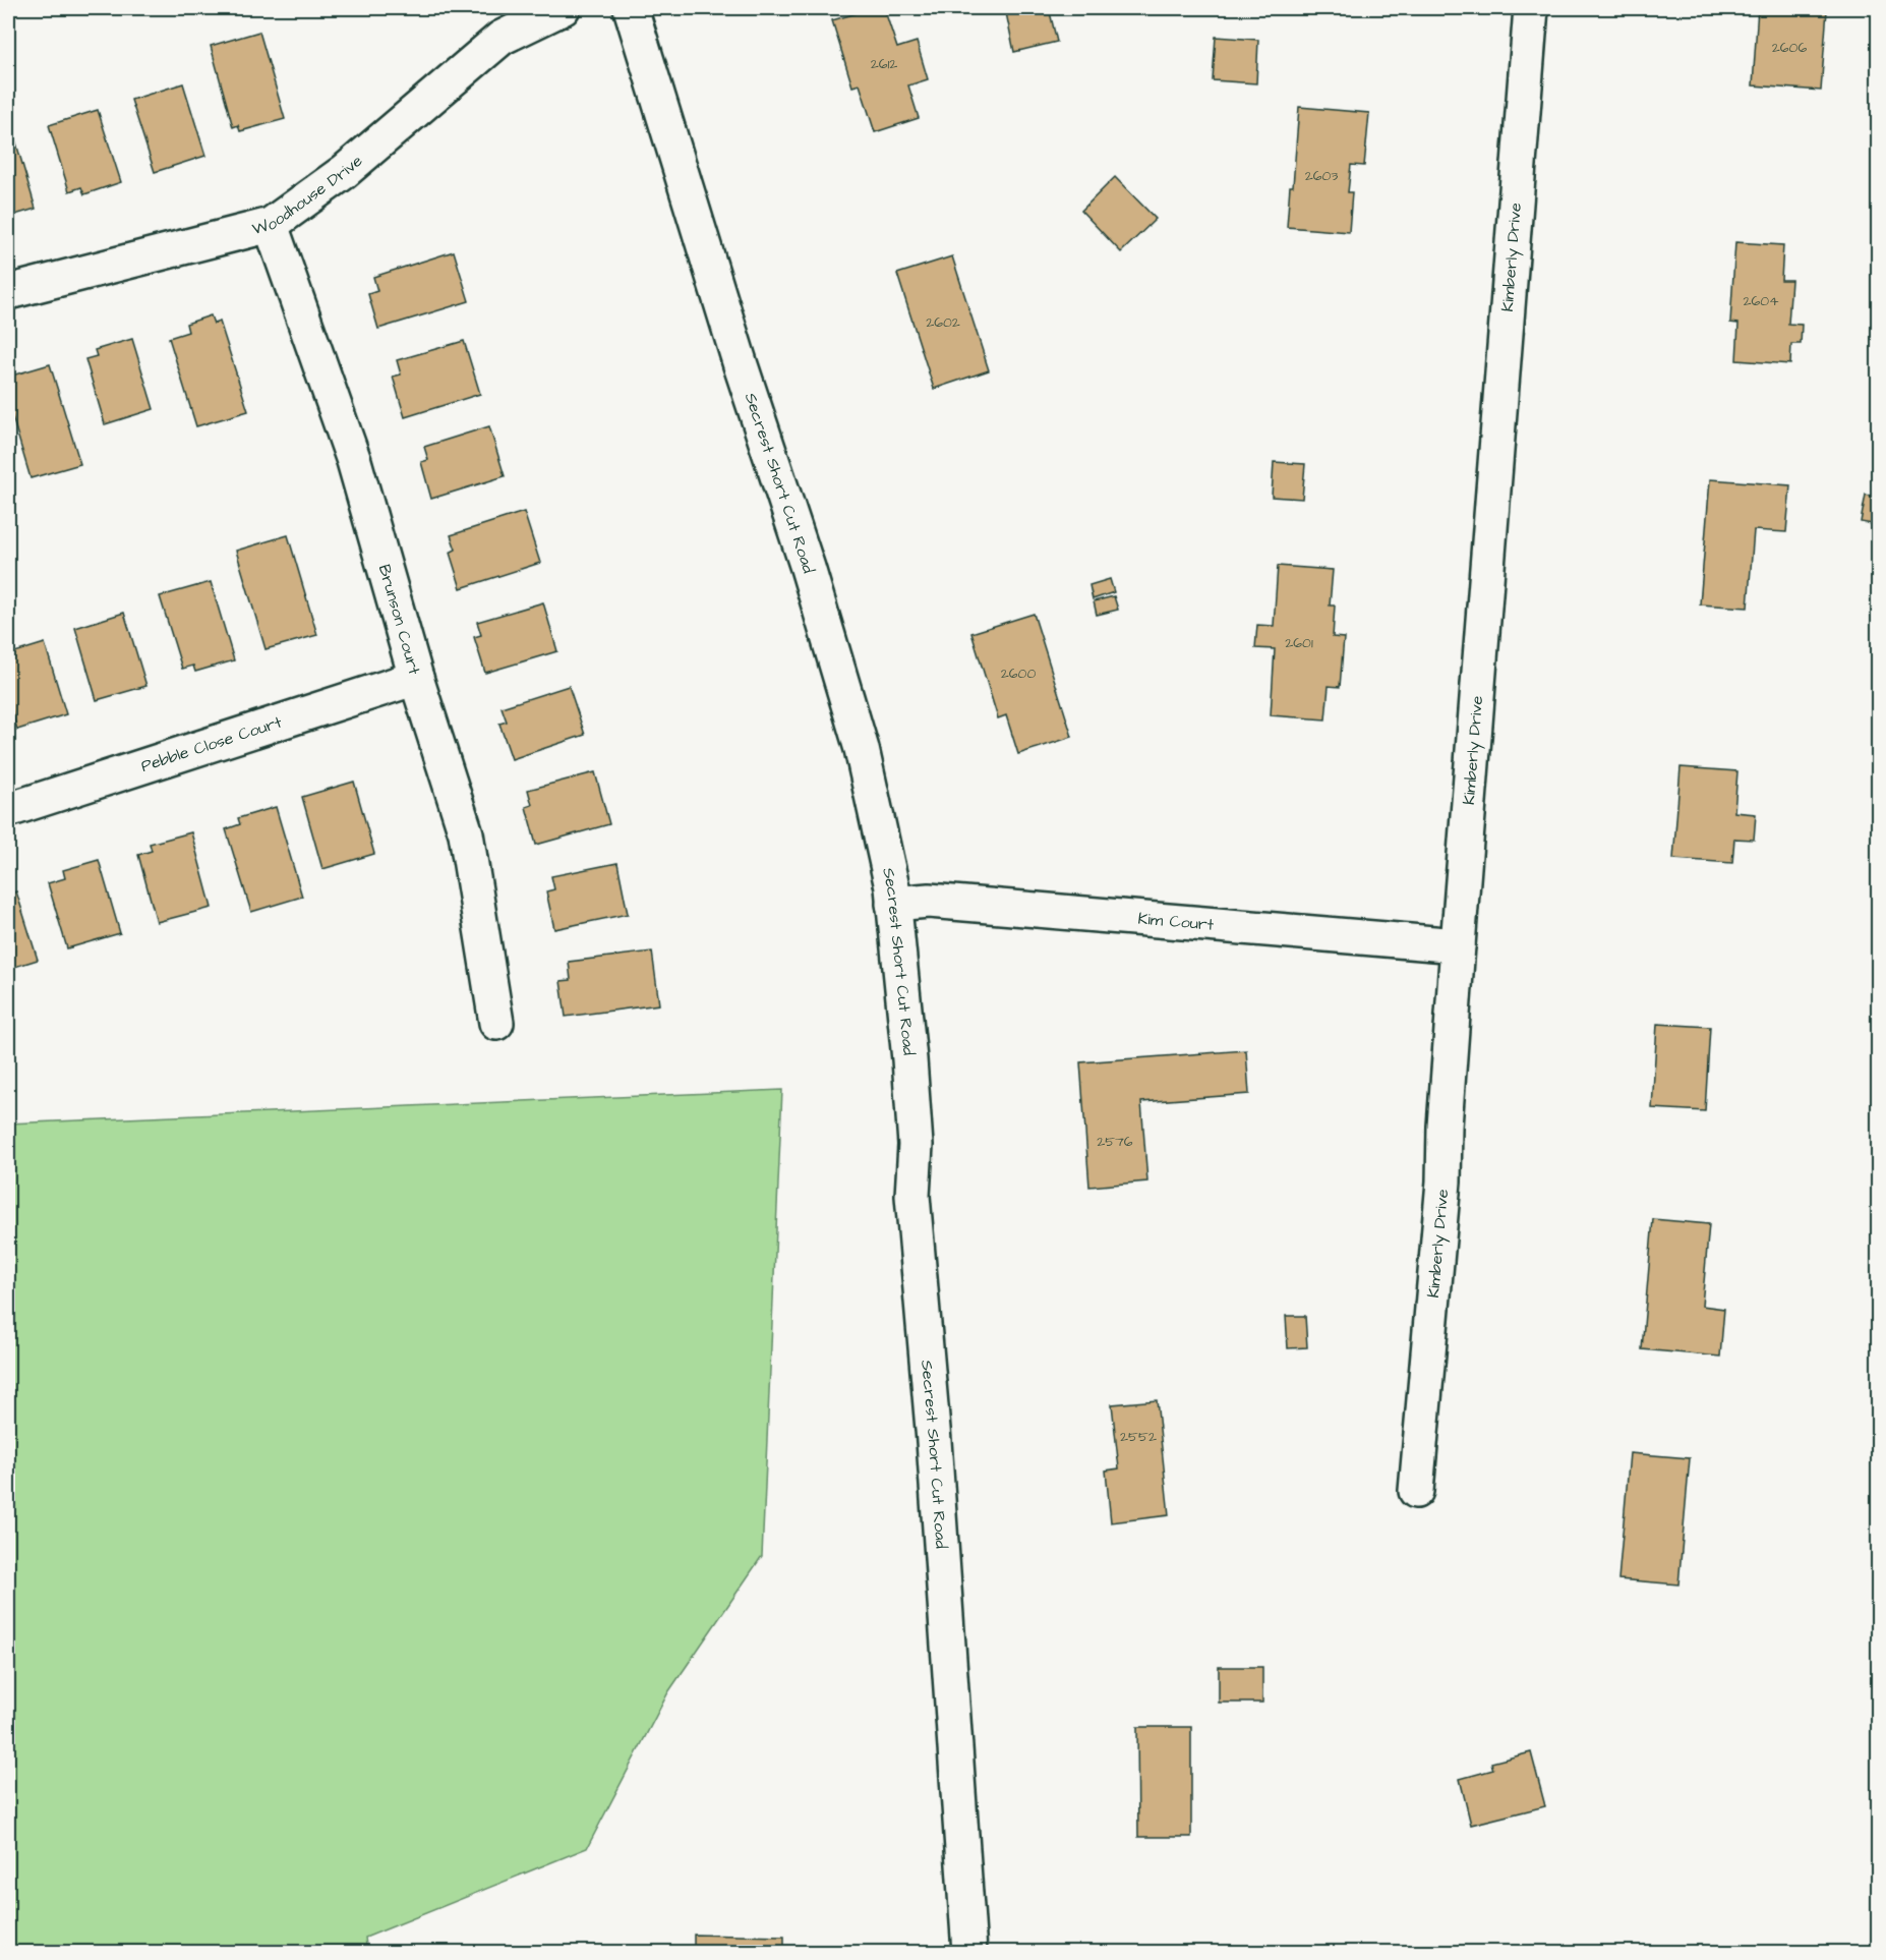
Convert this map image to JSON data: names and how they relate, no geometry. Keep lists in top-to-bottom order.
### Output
{
  "streets": {
    "street": [
      "Woodhouse Drive",
      "Kimberly Drive",
      "Secrest Short Cut Road",
      "Brunson Court",
      "Pebble Close Court",
      "Kim Court"
    ]
  },
  "crossings": [
    ["Woodhouse Drive", "Brunson Court"],
    ["Kimberly Drive", "Kim Court"],
    ["Secrest Short Cut Road", "Kim Court"],
    ["Brunson Court", "Pebble Close Court"]
  ],
  "house_numbers": [
    "2606",
    "2612",
    "2603",
    "2604",
    "2602",
    "2601",
    "2600",
    "2576",
    "2552"
  ]
}
